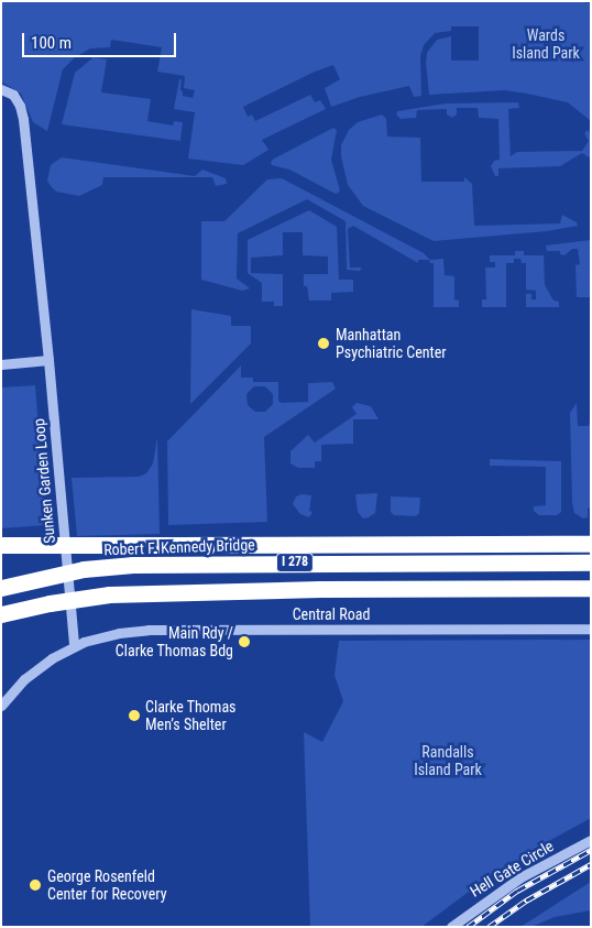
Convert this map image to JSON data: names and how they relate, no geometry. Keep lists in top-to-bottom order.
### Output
{
  "streets": {
    "highway": ["Robert F. Kennedy Bridge", "I 278"],
    "street": ["Sunken Garden Loop", "Central Road", "Hell Gate Circle"]
  },
  "crossings": [
    ["Sunken Garden Loop", "Central Road"]
  ],
  "parks": ["Wards Island Park", "Randalls Island Park"],
  "places": [
    "Manhattan Psychiatric Center",
    "Main Rdy / Clarke Thomas Bdg",
    "Clarke Thomas Men’s Shelter",
    "George Rosenfeld Center for Recovery"
  ],
  "scale_bar": "100 m"
}
